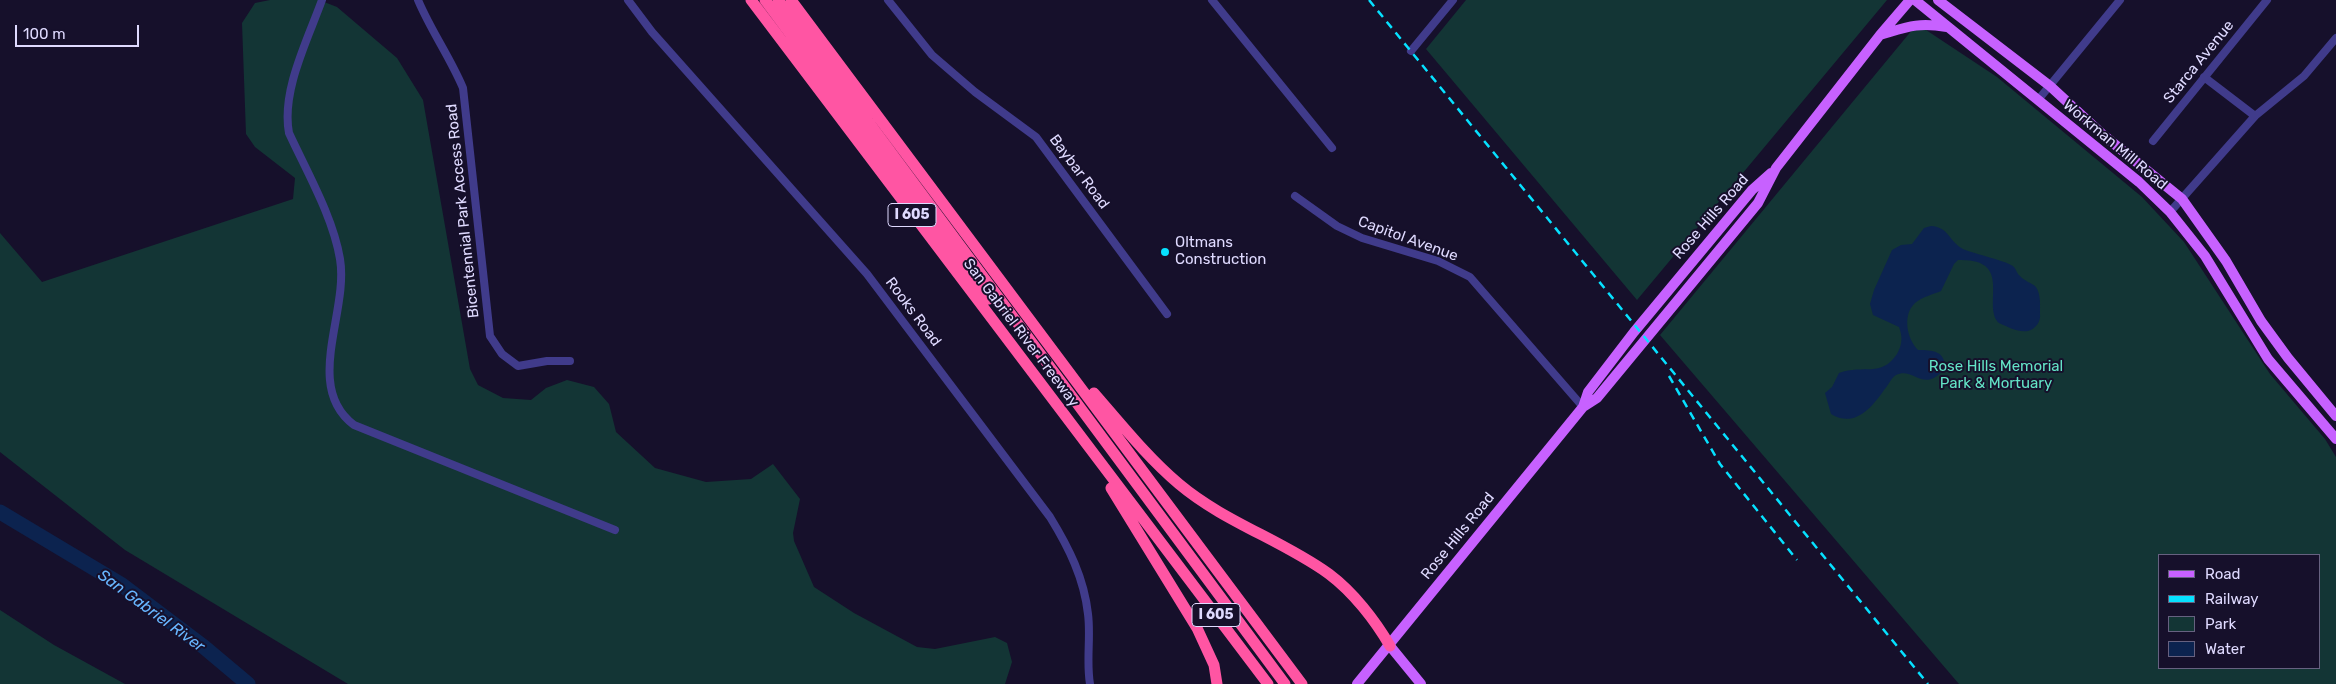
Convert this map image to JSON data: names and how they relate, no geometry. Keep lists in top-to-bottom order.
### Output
{
  "streets": {
    "highway": ["I 605", "San Gabriel River Freeway"],
    "main road": ["Workman Mill Road", "Rose Hills Road"],
    "street": [
      "Starca Avenue",
      "Baybar Road",
      "Bicentennial Park Access Road",
      "Capitol Avenue",
      "Rooks Road"
    ]
  },
  "crossings": [
    ["Rose Hills Road", "Capitol Avenue"]
  ],
  "water": ["San Gabriel River"],
  "parks": ["Rose Hills Memorial Park & Mortuary"],
  "places": ["Oltmans Construction"],
  "legend": [
    "Road",
    "Railway",
    "Park",
    "Water"
  ],
  "scale_bar": "100 m"
}
